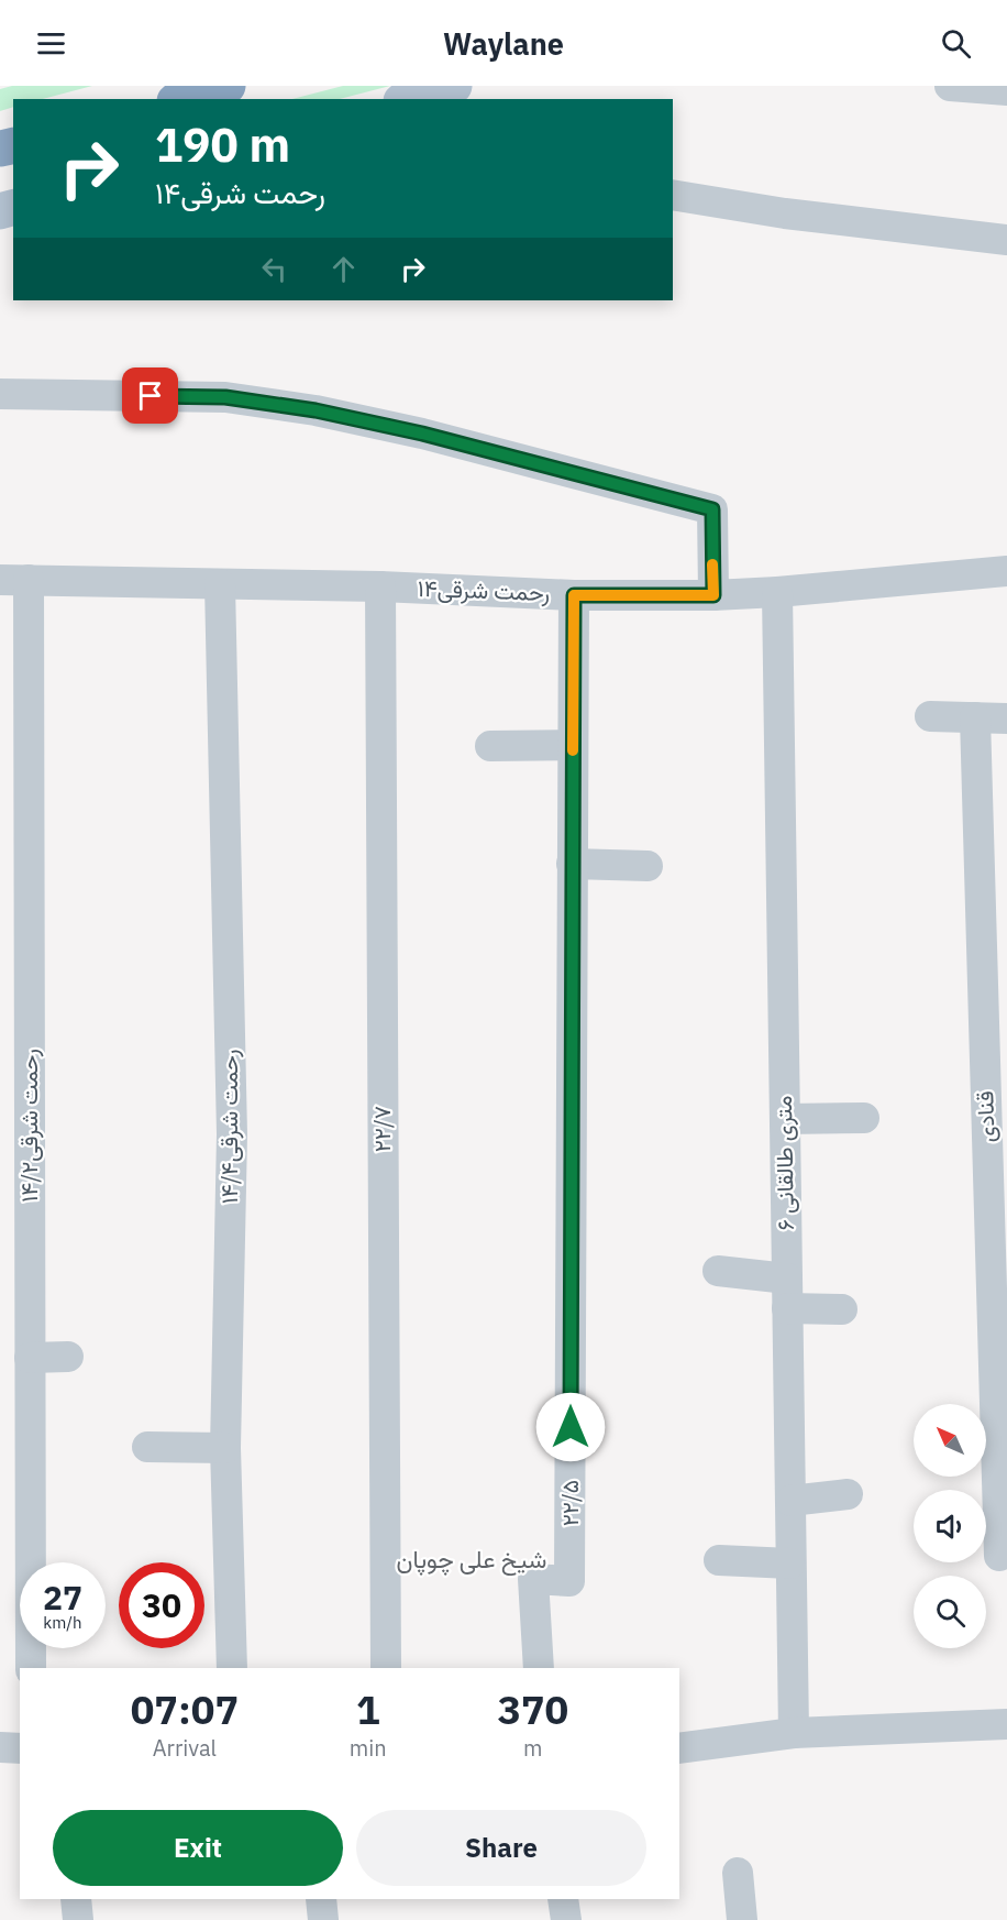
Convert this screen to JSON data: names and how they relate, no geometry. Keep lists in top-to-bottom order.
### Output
{
  "streets": {
    "street": [
      "۱۴رحمت شرقی",
      "قنادی",
      "۱۴/۲رحمت شرقی",
      "۱۴/۴رحمت شرقی",
      "۲۲/۷",
      "۶ متری طالقانی",
      "۲۲/۵"
    ]
  },
  "crossings": [
    ["۱۴رحمت شرقی", "۱۴/۲رحمت شرقی"],
    ["۱۴رحمت شرقی", "۱۴/۴رحمت شرقی"],
    ["۱۴رحمت شرقی", "۲۲/۷"],
    ["۱۴رحمت شرقی", "۶ متری طالقانی"],
    ["۱۴رحمت شرقی", "۲۲/۵"]
  ],
  "districts": ["شیخ علی چوپان"],
  "north": "top left",
  "page": {
    "header": "Waylane",
    "turn": ["190 m", "۱۴رحمت شرقی"],
    "speed": "27 km/h",
    "limit": "30",
    "eta": [
      "07:07",
      "Arrival",
      "1",
      "min",
      "370",
      "m"
    ],
    "buttons": ["Exit", "Share"]
  }
}
